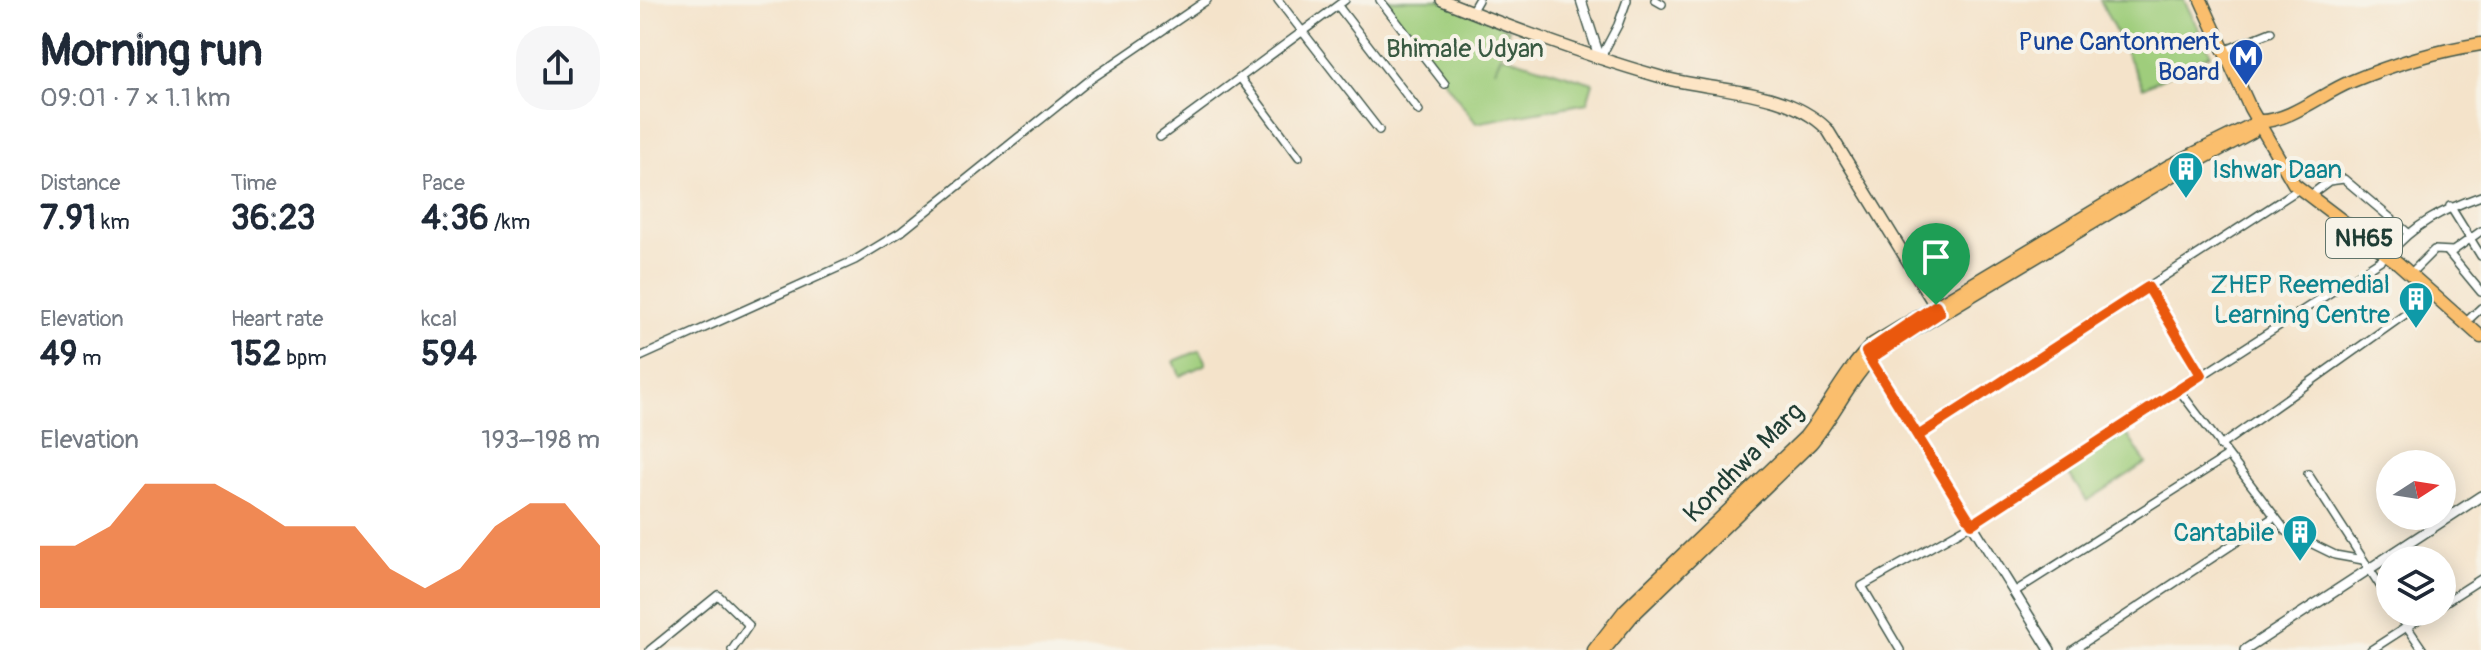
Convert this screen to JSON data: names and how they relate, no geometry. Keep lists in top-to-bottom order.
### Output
{
  "streets": {
    "main road": ["NH65", "Kondhwa Marg"]
  },
  "crossings": [
    ["NH65", "Kondhwa Marg"]
  ],
  "parks": ["Bhimale Udyan"],
  "places": {
    "metro station": ["Pune Cantonment Board"],
    "building": ["Ishwar Daan", "ZHEP Reemedial Learning Centre", "Cantabile"]
  },
  "north": "right",
  "page": {
    "heading": ["Morning run", "09:01 · 7 × 1.1 km"],
    "stats": [
      ["Distance", "7.91 km"],
      ["Time", "36:23"],
      ["Pace", "4:36 /km"],
      ["Elevation", "49 m"],
      ["Heart rate", "152 bpm"],
      ["kcal", "594"]
    ],
    "chart": ["Elevation", "193–198 m"]
  }
}
